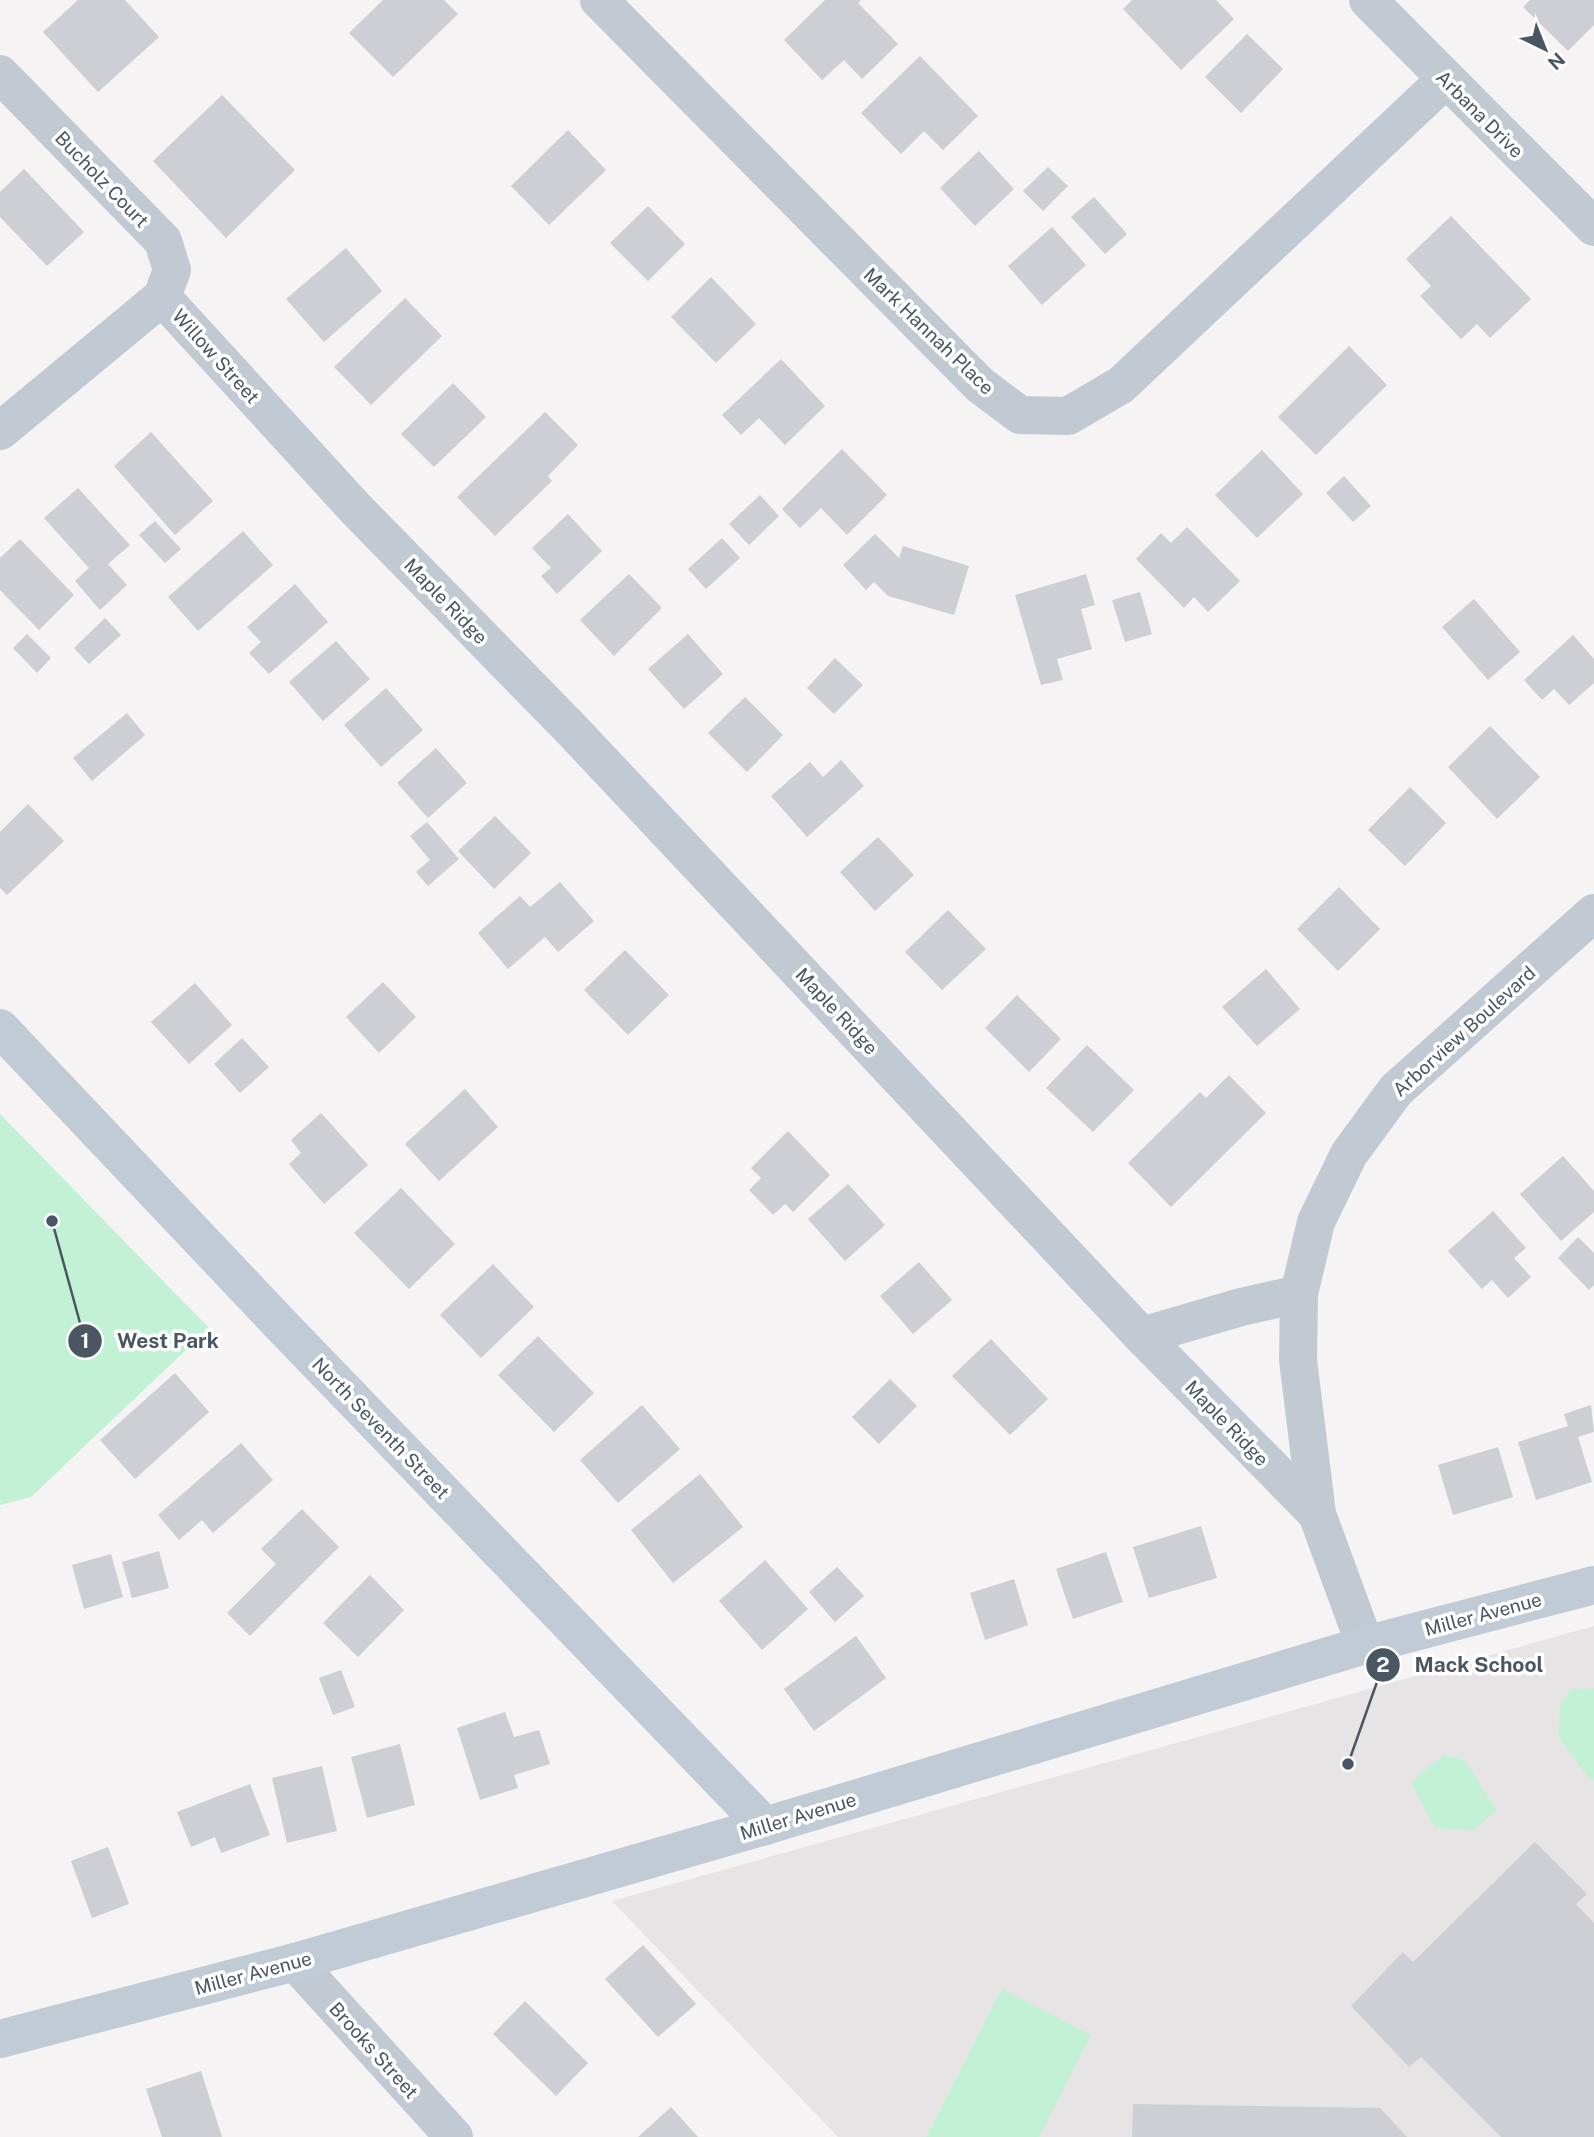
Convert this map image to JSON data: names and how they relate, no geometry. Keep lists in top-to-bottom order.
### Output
{
  "streets": {
    "main road": ["North Seventh Street", "Miller Avenue"],
    "street": [
      "Arbana Drive",
      "Bucholz Court",
      "Mark Hannah Place",
      "Willow Street",
      "Maple Ridge",
      "Arborview Boulevard",
      "Brooks Street"
    ]
  },
  "crossings": [
    ["Arbana Drive", "Mark Hannah Place"],
    ["Bucholz Court", "Willow Street"],
    ["Willow Street", "Maple Ridge"],
    ["Maple Ridge", "Arborview Boulevard"],
    ["Arborview Boulevard", "Miller Avenue"],
    ["North Seventh Street", "Miller Avenue"],
    ["Miller Avenue", "Brooks Street"]
  ],
  "places": ["West Park", "Mack School"],
  "north": "bottom right"
}
